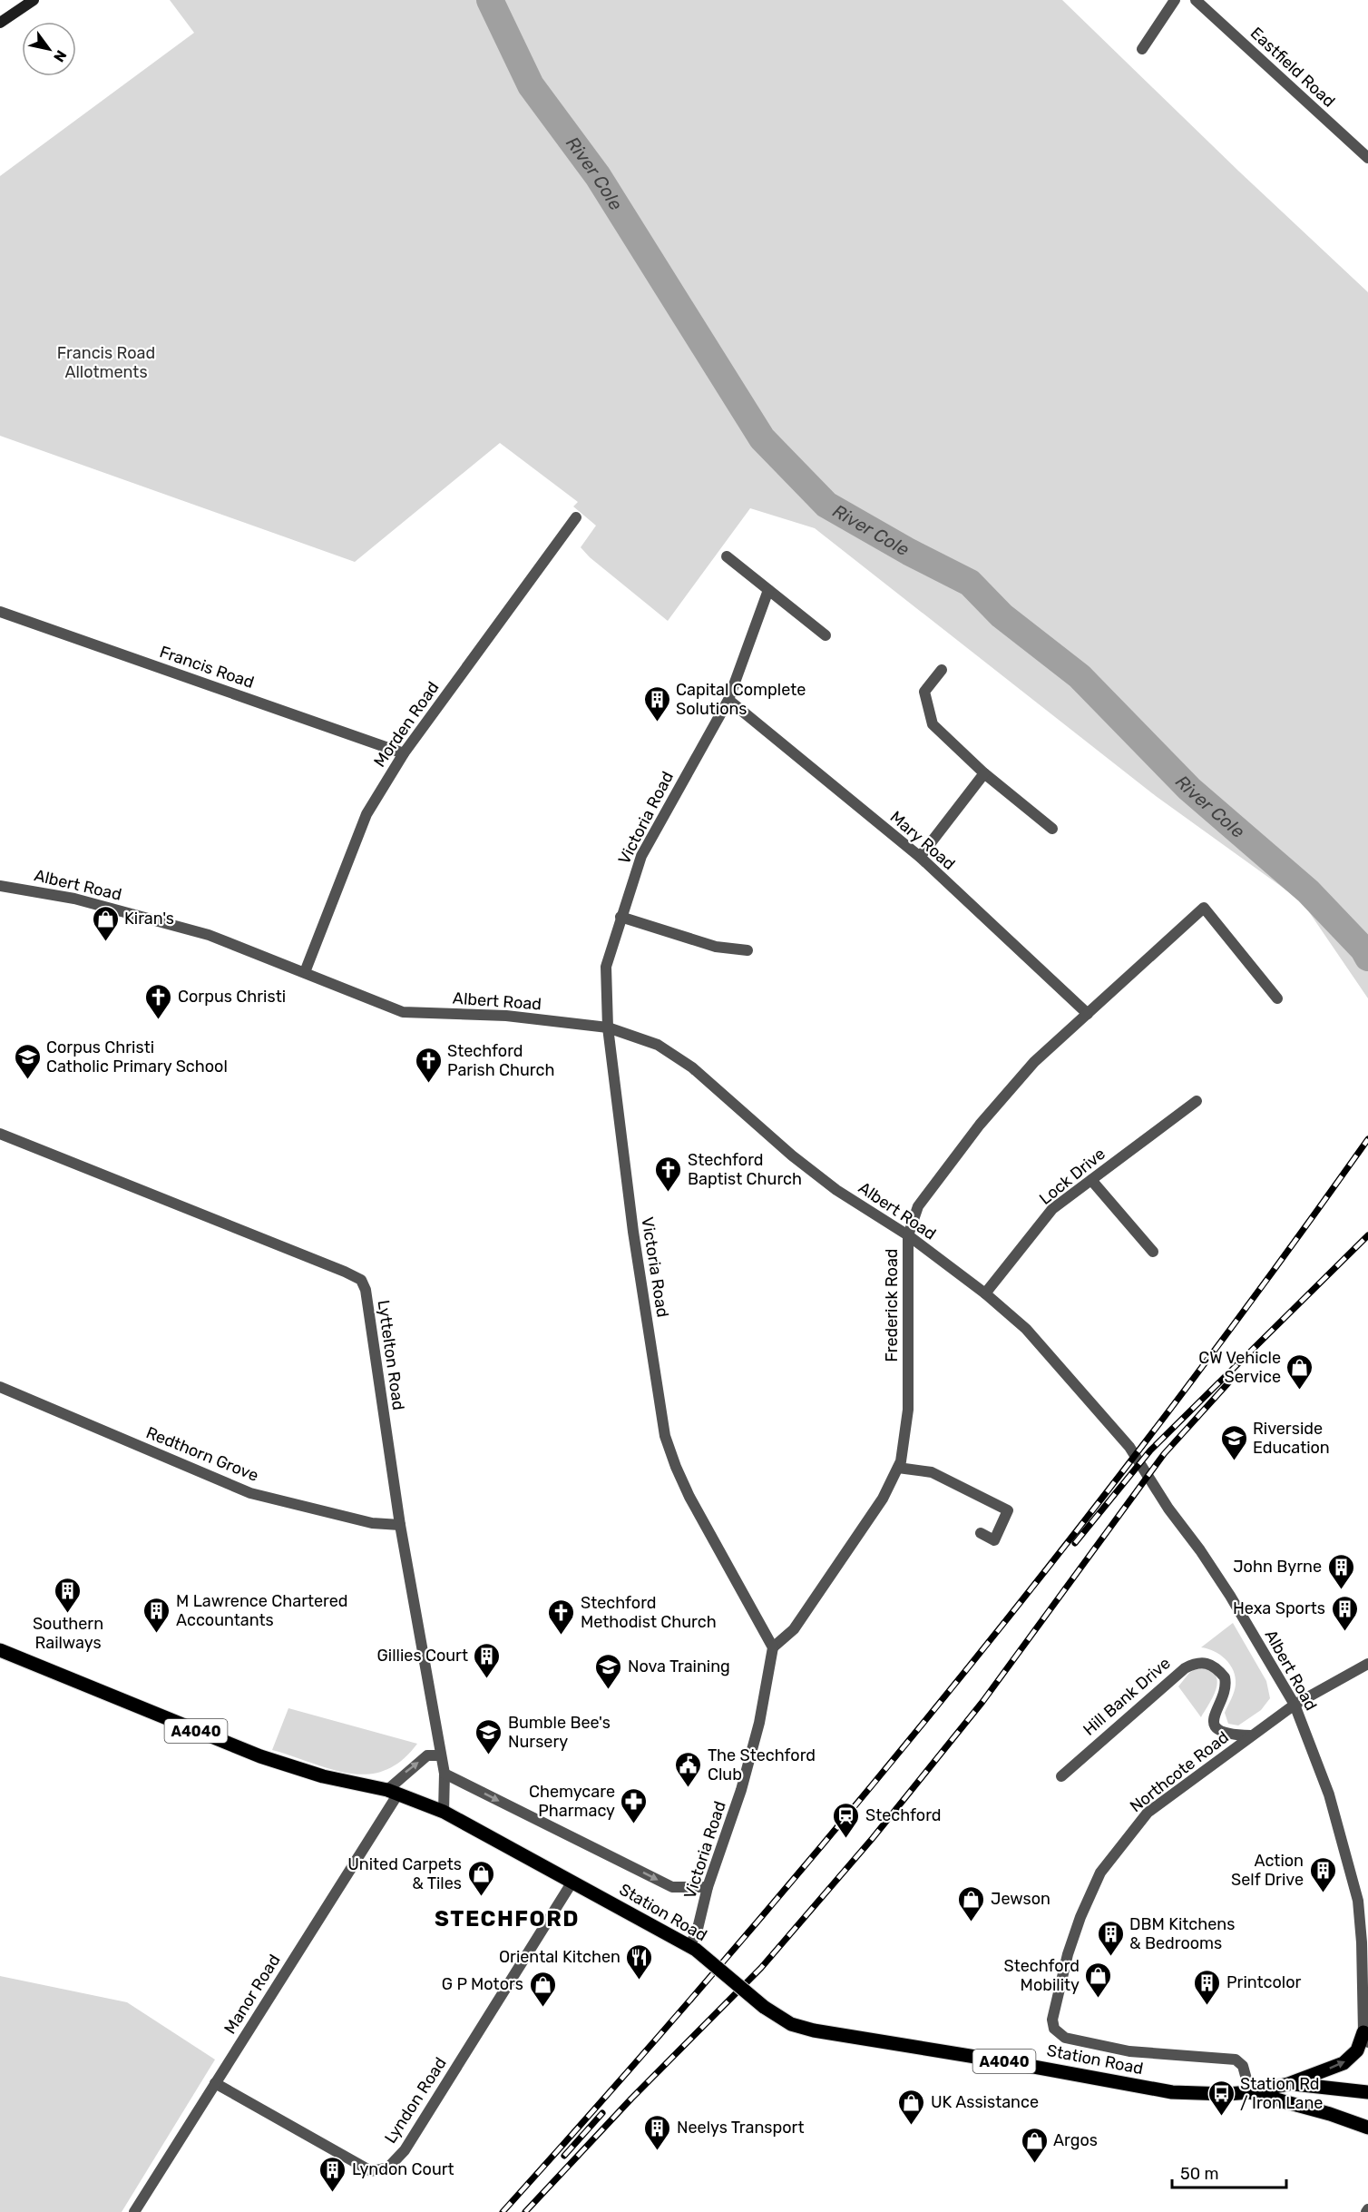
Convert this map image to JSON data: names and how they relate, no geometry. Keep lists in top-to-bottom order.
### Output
{
  "streets": {
    "main road": ["A4040", "Station Road"],
    "street": [
      "Eastfield Road",
      "Francis Road",
      "Morden Road",
      "Victoria Road",
      "Mary Road",
      "Albert Road",
      "Lock Drive",
      "Frederick Road",
      "Lyttelton Road",
      "Redthorn Grove",
      "Hill Bank Drive",
      "Northcote Road",
      "Manor Road",
      "Lyndon Road"
    ]
  },
  "crossings": [
    ["Francis Road", "Morden Road"],
    ["Morden Road", "Albert Road"],
    ["Victoria Road", "Mary Road"],
    ["Victoria Road", "Albert Road"],
    ["Victoria Road", "Frederick Road"],
    ["Victoria Road", "Station Road"],
    ["Mary Road", "Frederick Road"],
    ["Albert Road", "Lock Drive"],
    ["Albert Road", "Frederick Road"],
    ["Albert Road", "Northcote Road"],
    ["Albert Road", "Station Road"],
    ["Lyttelton Road", "Redthorn Grove"],
    ["Lyttelton Road", "Station Road"],
    ["Hill Bank Drive", "Northcote Road"],
    ["A4040", "Northcote Road"],
    ["A4040", "Station Road"],
    ["Northcote Road", "Station Road"],
    ["Station Road", "Manor Road"],
    ["Station Road", "Lyndon Road"],
    ["Manor Road", "Lyndon Road"]
  ],
  "districts": ["STECHFORD"],
  "water": ["River Cole"],
  "parks": ["Francis Road Allotments"],
  "places": {
    "building": [
      "Capital Complete Solutions",
      "John Byrne",
      "Southern Railways",
      "Hexa Sports",
      "M Lawrence Chartered Accountants",
      "Gillies Court",
      "Action Self Drive",
      "DBM Kitchens & Bedrooms",
      "Printcolor",
      "Neelys Transport",
      "Lyndon Court"
    ],
    "shop": [
      "Kiran's",
      "CW Vehicle Service",
      "United Carpets & Tiles",
      "Jewson",
      "Stechford Mobility",
      "G P Motors",
      "UK Assistance",
      "Argos"
    ],
    "church": [
      "Corpus Christi",
      "Stechford Parish Church",
      "Stechford Baptist Church",
      "Stechford Methodist Church"
    ],
    "school or university": [
      "Corpus Christi Catholic Primary School",
      "Riverside Education",
      "Nova Training",
      "Bumble Bee's Nursery"
    ],
    "public building": ["The Stechford Club"],
    "pharmacy": ["Chemycare Pharmacy"],
    "station": ["Stechford"],
    "restaurant": ["Oriental Kitchen"],
    "bus stop": ["Station Rd / Iron Lane"]
  },
  "scale_bar": "50 m",
  "north": "bottom right"
}
